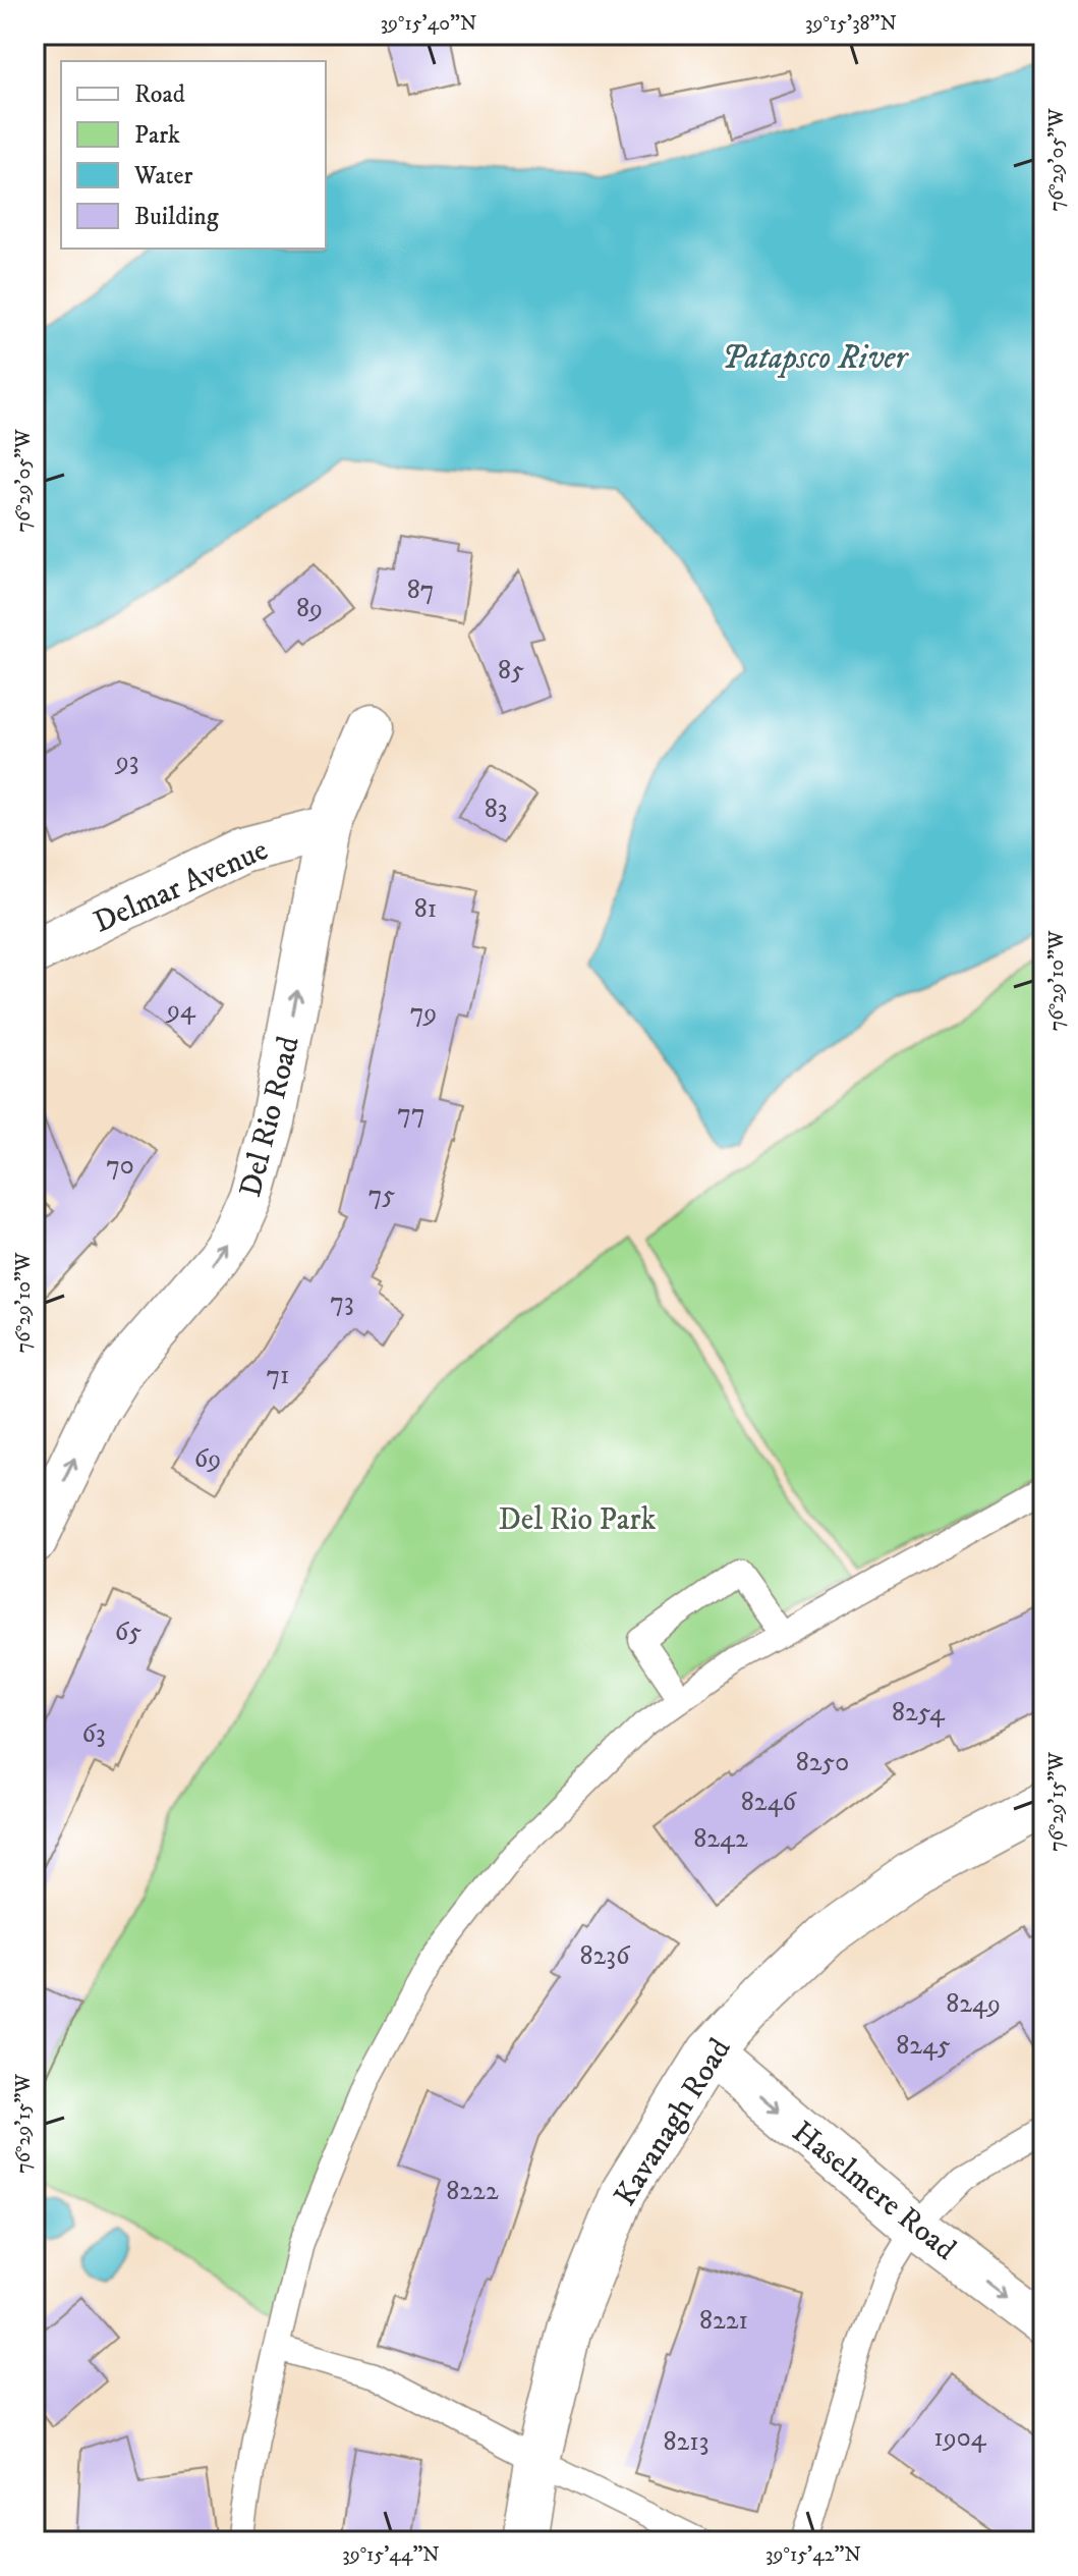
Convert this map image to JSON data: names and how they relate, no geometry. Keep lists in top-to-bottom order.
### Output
{
  "streets": {
    "street": [
      "Delmar Avenue",
      "Del Rio Road",
      "Kavanagh Road",
      "Haselmere Road"
    ]
  },
  "crossings": [
    ["Delmar Avenue", "Del Rio Road"],
    ["Kavanagh Road", "Haselmere Road"]
  ],
  "one_way": ["Del Rio Road", "Haselmere Road"],
  "water": ["Patapsco River"],
  "parks": ["Del Rio Park"],
  "house_numbers": [
    "87",
    "89",
    "85",
    "93",
    "83",
    "81",
    "94",
    "79",
    "77",
    "70",
    "75",
    "73",
    "71",
    "69",
    "65",
    "8254",
    "63",
    "8250",
    "8246",
    "8242",
    "8236",
    "8249",
    "8245",
    "8222",
    "8221",
    "1904",
    "8213"
  ],
  "legend": [
    "Road",
    "Park",
    "Water",
    "Building"
  ],
  "coordinates": [
    "39°15'40\"N",
    "39°15'38\"N",
    "76°29'05\"W",
    "76°29'10\"W",
    "76°29'15\"W",
    "39°15'44\"N",
    "39°15'42\"N"
  ]
}
